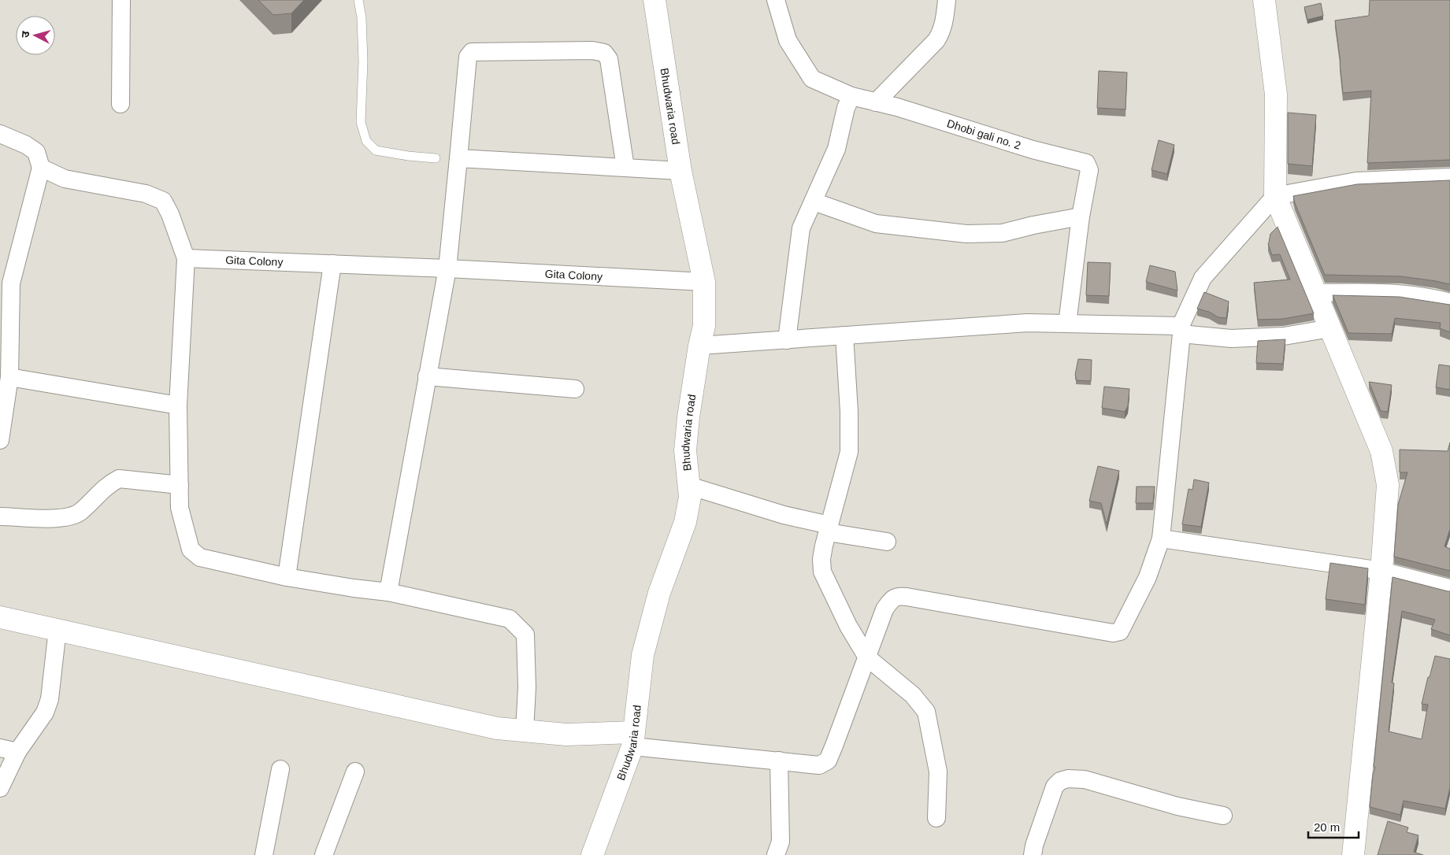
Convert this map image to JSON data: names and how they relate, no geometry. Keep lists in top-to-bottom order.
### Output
{
  "streets": {
    "street": ["Bhudwaria road", "Dhobi gali no. 2", "Gita Colony"]
  },
  "crossings": [
    ["Bhudwaria road", "Gita Colony"]
  ],
  "scale_bar": "20 m",
  "north": "left"
}
